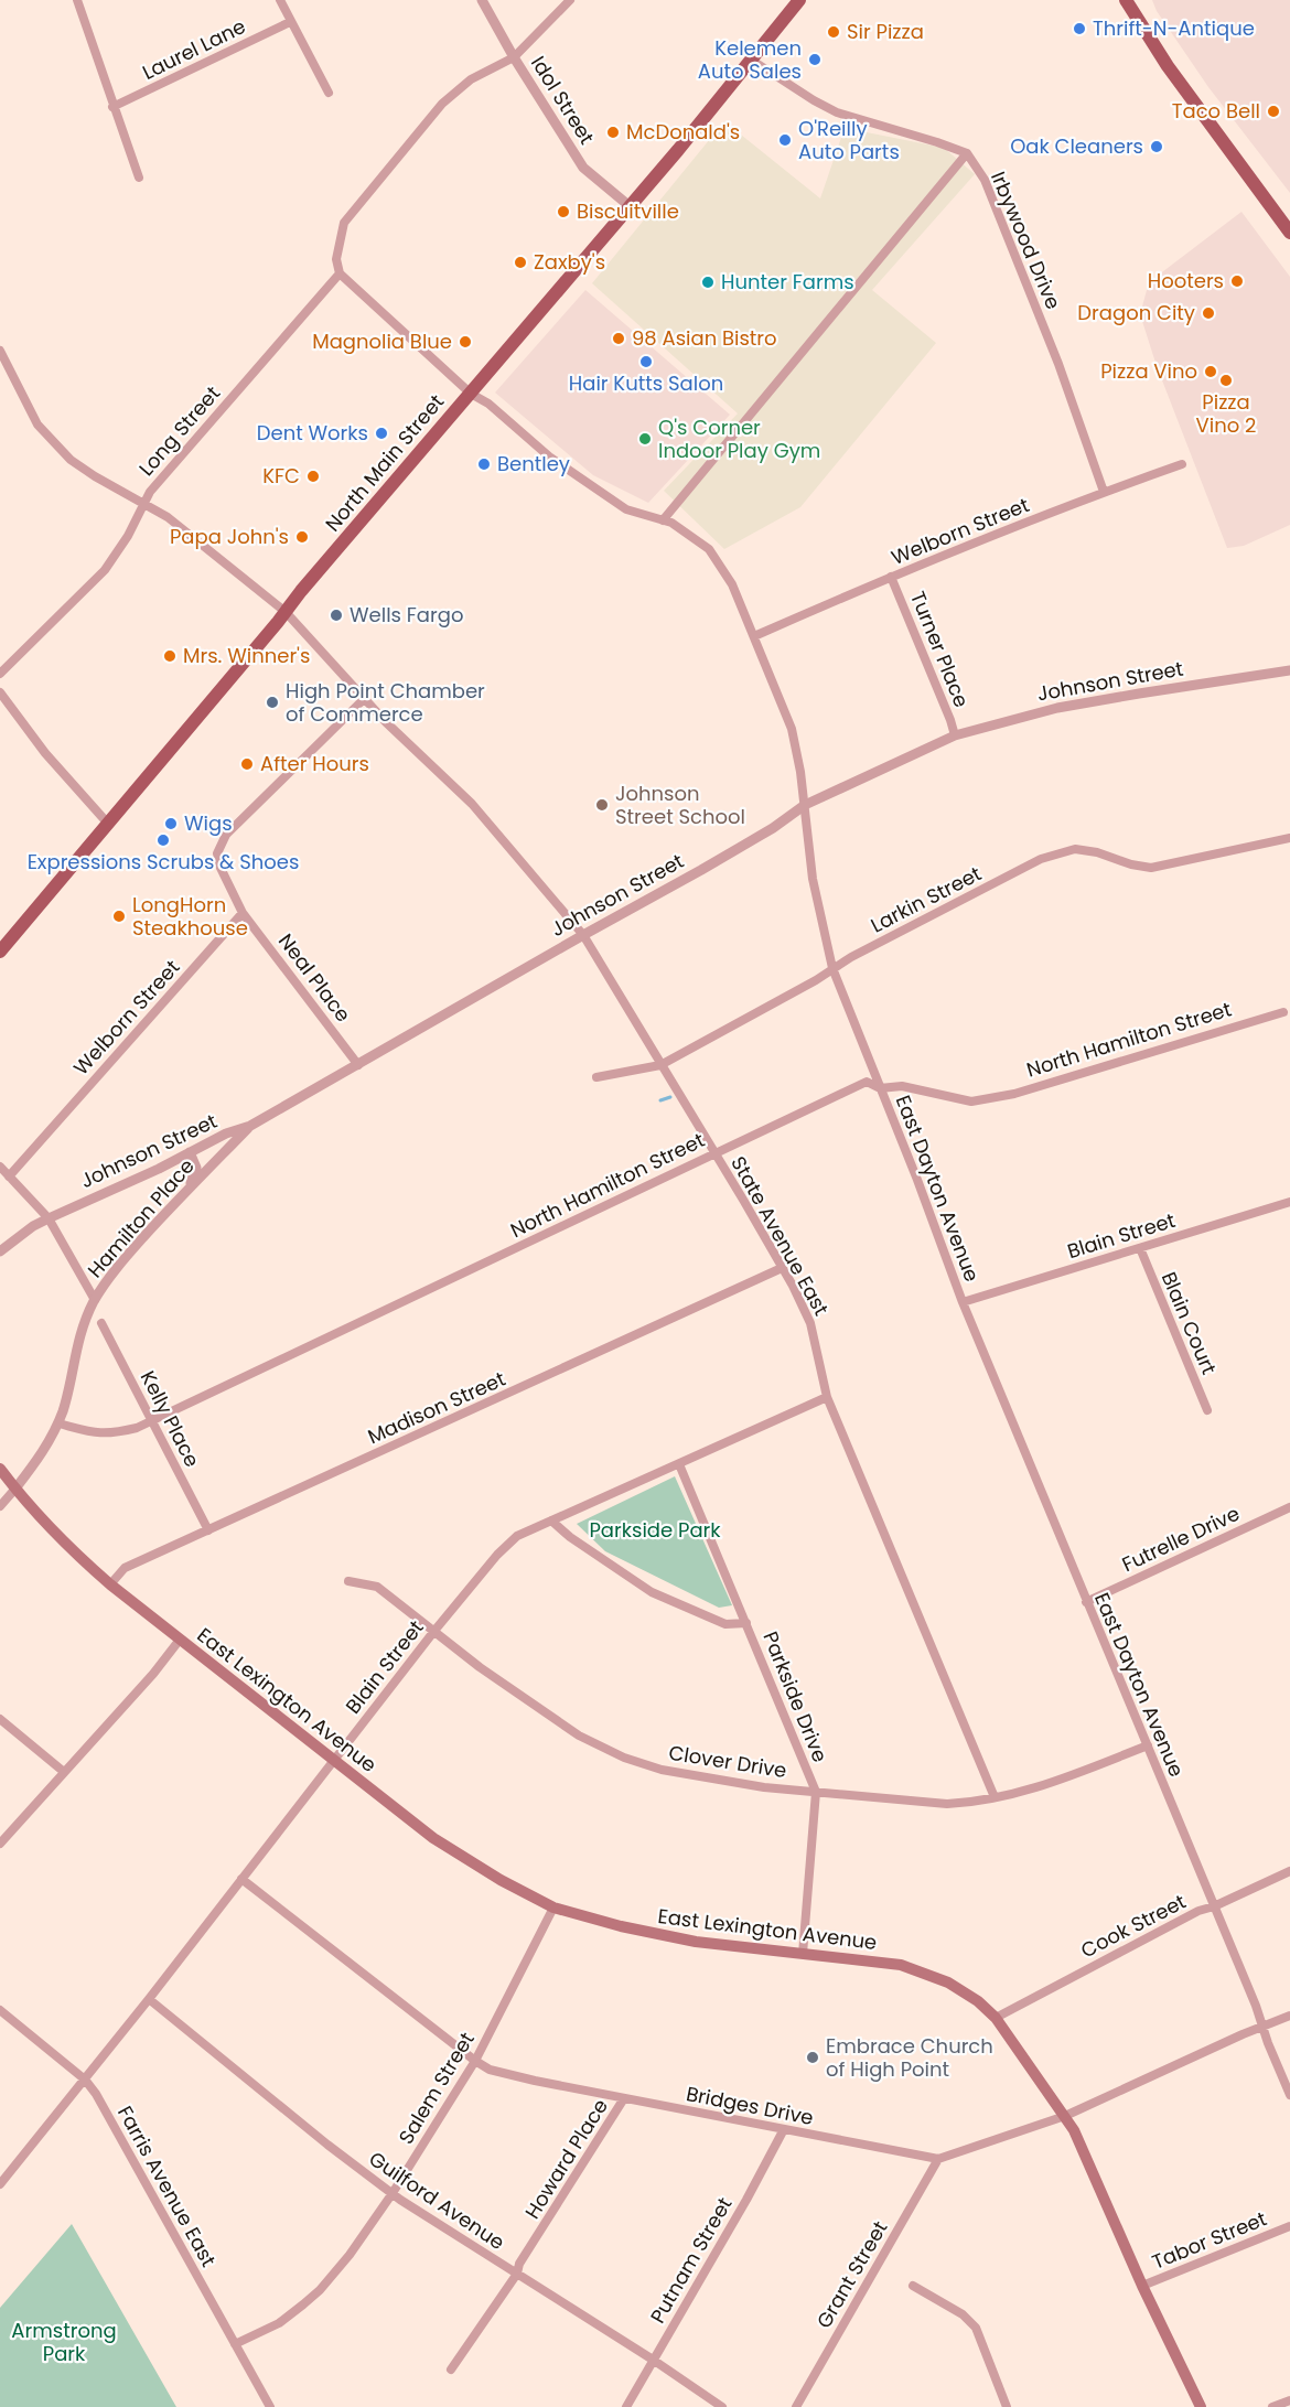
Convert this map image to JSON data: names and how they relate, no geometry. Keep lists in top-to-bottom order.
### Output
{
  "streets": {
    "main road": ["North Main Street", "East Lexington Avenue"],
    "street": [
      "Laurel Lane",
      "Idol Street",
      "Irbywood Drive",
      "Long Street",
      "Welborn Street",
      "Turner Place",
      "Johnson Street",
      "Larkin Street",
      "Neal Place",
      "North Hamilton Street",
      "East Dayton Avenue",
      "Hamilton Place",
      "State Avenue East",
      "Blain Street",
      "Blain Court",
      "Madison Street",
      "Kelly Place",
      "Futrelle Drive",
      "Parkside Drive",
      "Clover Drive",
      "Cook Street",
      "Salem Street",
      "Bridges Drive",
      "Howard Place",
      "Farris Avenue East",
      "Guilford Avenue",
      "Tabor Street",
      "Putnam Street",
      "Grant Street"
    ]
  },
  "crossings": [
    ["Idol Street", "North Main Street"],
    ["Irbywood Drive", "Welborn Street"],
    ["Long Street", "East Dayton Avenue"],
    ["Long Street", "State Avenue East"],
    ["North Main Street", "East Dayton Avenue"],
    ["North Main Street", "State Avenue East"],
    ["Welborn Street", "Turner Place"],
    ["Welborn Street", "Neal Place"],
    ["Welborn Street", "East Dayton Avenue"],
    ["Turner Place", "Johnson Street"],
    ["Johnson Street", "Neal Place"],
    ["Johnson Street", "East Dayton Avenue"],
    ["Johnson Street", "Hamilton Place"],
    ["Johnson Street", "State Avenue East"],
    ["Larkin Street", "East Dayton Avenue"],
    ["Larkin Street", "State Avenue East"],
    ["North Hamilton Street", "East Dayton Avenue"],
    ["North Hamilton Street", "Hamilton Place"],
    ["North Hamilton Street", "State Avenue East"],
    ["North Hamilton Street", "Kelly Place"],
    ["East Dayton Avenue", "Blain Street"],
    ["East Dayton Avenue", "Futrelle Drive"],
    ["East Dayton Avenue", "Clover Drive"],
    ["East Dayton Avenue", "Cook Street"],
    ["East Dayton Avenue", "Bridges Drive"],
    ["State Avenue East", "Blain Street"],
    ["State Avenue East", "Madison Street"],
    ["State Avenue East", "Clover Drive"],
    ["Blain Street", "Blain Court"],
    ["Blain Street", "Parkside Drive"],
    ["Blain Street", "East Lexington Avenue"],
    ["Blain Street", "Clover Drive"],
    ["Blain Street", "Bridges Drive"],
    ["Blain Street", "Farris Avenue East"],
    ["Blain Street", "Guilford Avenue"],
    ["Madison Street", "Kelly Place"],
    ["Madison Street", "East Lexington Avenue"],
    ["Parkside Drive", "East Lexington Avenue"],
    ["Parkside Drive", "Clover Drive"],
    ["East Lexington Avenue", "Cook Street"],
    ["East Lexington Avenue", "Salem Street"],
    ["East Lexington Avenue", "Bridges Drive"],
    ["East Lexington Avenue", "Tabor Street"],
    ["Salem Street", "Bridges Drive"],
    ["Salem Street", "Farris Avenue East"],
    ["Salem Street", "Guilford Avenue"],
    ["Bridges Drive", "Howard Place"],
    ["Bridges Drive", "Putnam Street"],
    ["Bridges Drive", "Grant Street"],
    ["Howard Place", "Guilford Avenue"],
    ["Guilford Avenue", "Putnam Street"]
  ],
  "parks": ["Parkside Park", "Armstrong Park"],
  "places": [
    "Thrift-N-Antique",
    "Sir Pizza",
    "Kelemen Auto Sales",
    "Taco Bell",
    "McDonald's",
    "O'Reilly Auto Parts",
    "Oak Cleaners",
    "Biscuitville",
    "Zaxby's",
    "Hooters",
    "Hunter Farms",
    "Dragon City",
    "98 Asian Bistro",
    "Magnolia Blue",
    "Hair Kutts Salon",
    "Pizza Vino",
    "Pizza Vino 2",
    "Dent Works",
    "Q's Corner Indoor Play Gym",
    "Bentley",
    "KFC",
    "Papa John's",
    "Wells Fargo",
    "Mrs. Winner's",
    "High Point Chamber of Commerce",
    "After Hours",
    "Johnson Street School",
    "Wigs",
    "Expressions Scrubs & Shoes",
    "LongHorn Steakhouse",
    "Embrace Church of High Point"
  ]
}
